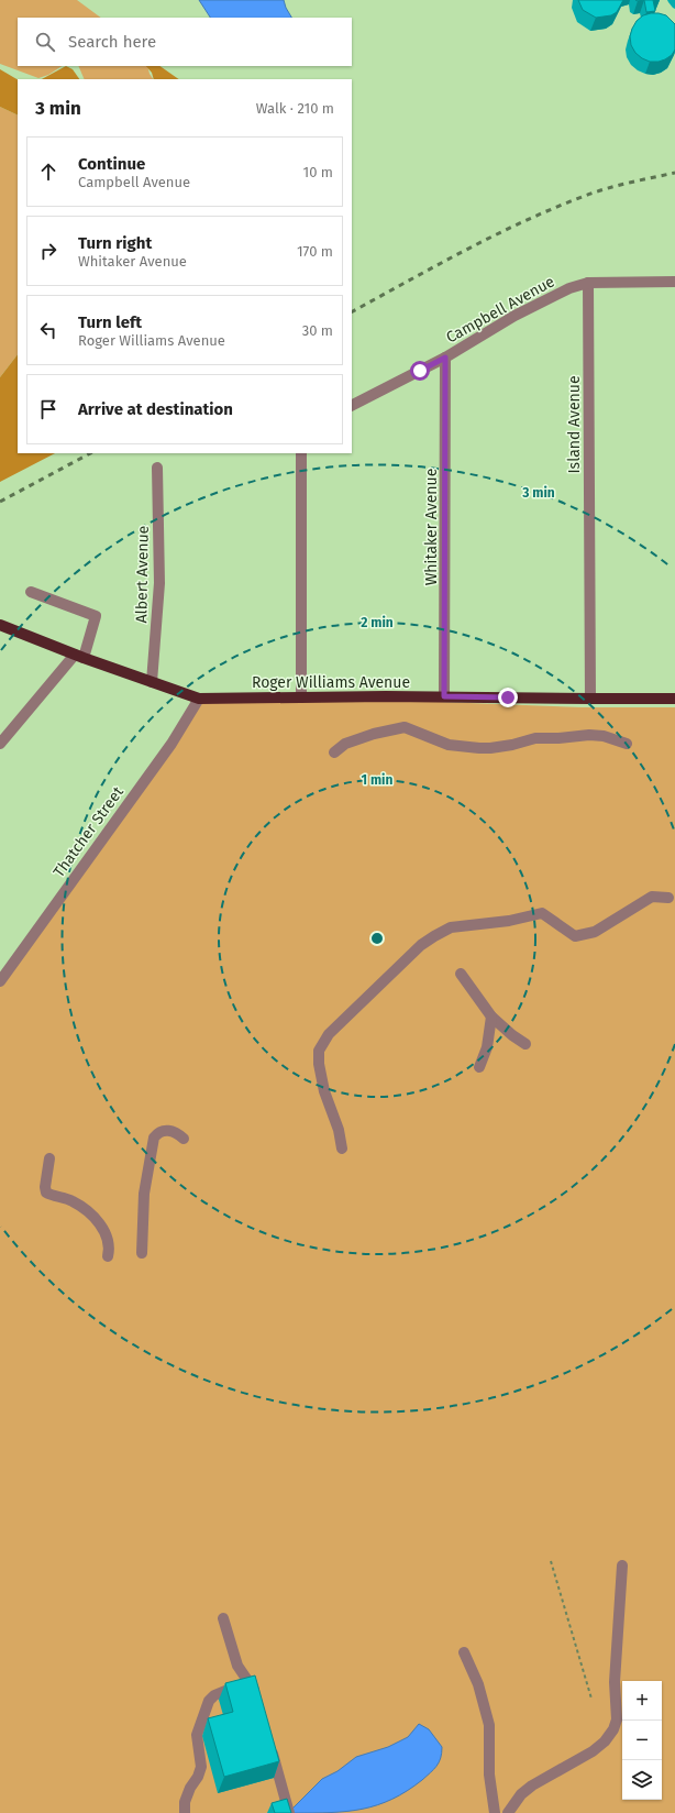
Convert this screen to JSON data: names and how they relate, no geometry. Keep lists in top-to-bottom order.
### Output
{
  "streets": {
    "main road": ["Roger Williams Avenue"],
    "street": [
      "Campbell Avenue",
      "Island Avenue",
      "Whitaker Avenue",
      "Albert Avenue",
      "Thatcher Street"
    ]
  },
  "crossings": [
    ["Campbell Avenue", "Island Avenue"],
    ["Campbell Avenue", "Whitaker Avenue"],
    ["Island Avenue", "Roger Williams Avenue"],
    ["Whitaker Avenue", "Roger Williams Avenue"],
    ["Albert Avenue", "Roger Williams Avenue"],
    ["Roger Williams Avenue", "Thatcher Street"]
  ],
  "page": {
    "search": "Search here",
    "heading": ["3 min", "Walk · 210 m"],
    "list": [
      ["Continue", "Campbell Avenue", "10 m"],
      ["Turn right", "Whitaker Avenue", "170 m"],
      ["Turn left", "Roger Williams Avenue", "30 m"],
      "Arrive at destination"
    ],
    "map_buttons": ["+", "−"]
  },
  "rings": ["3 min", "2 min", "1 min"]
}
